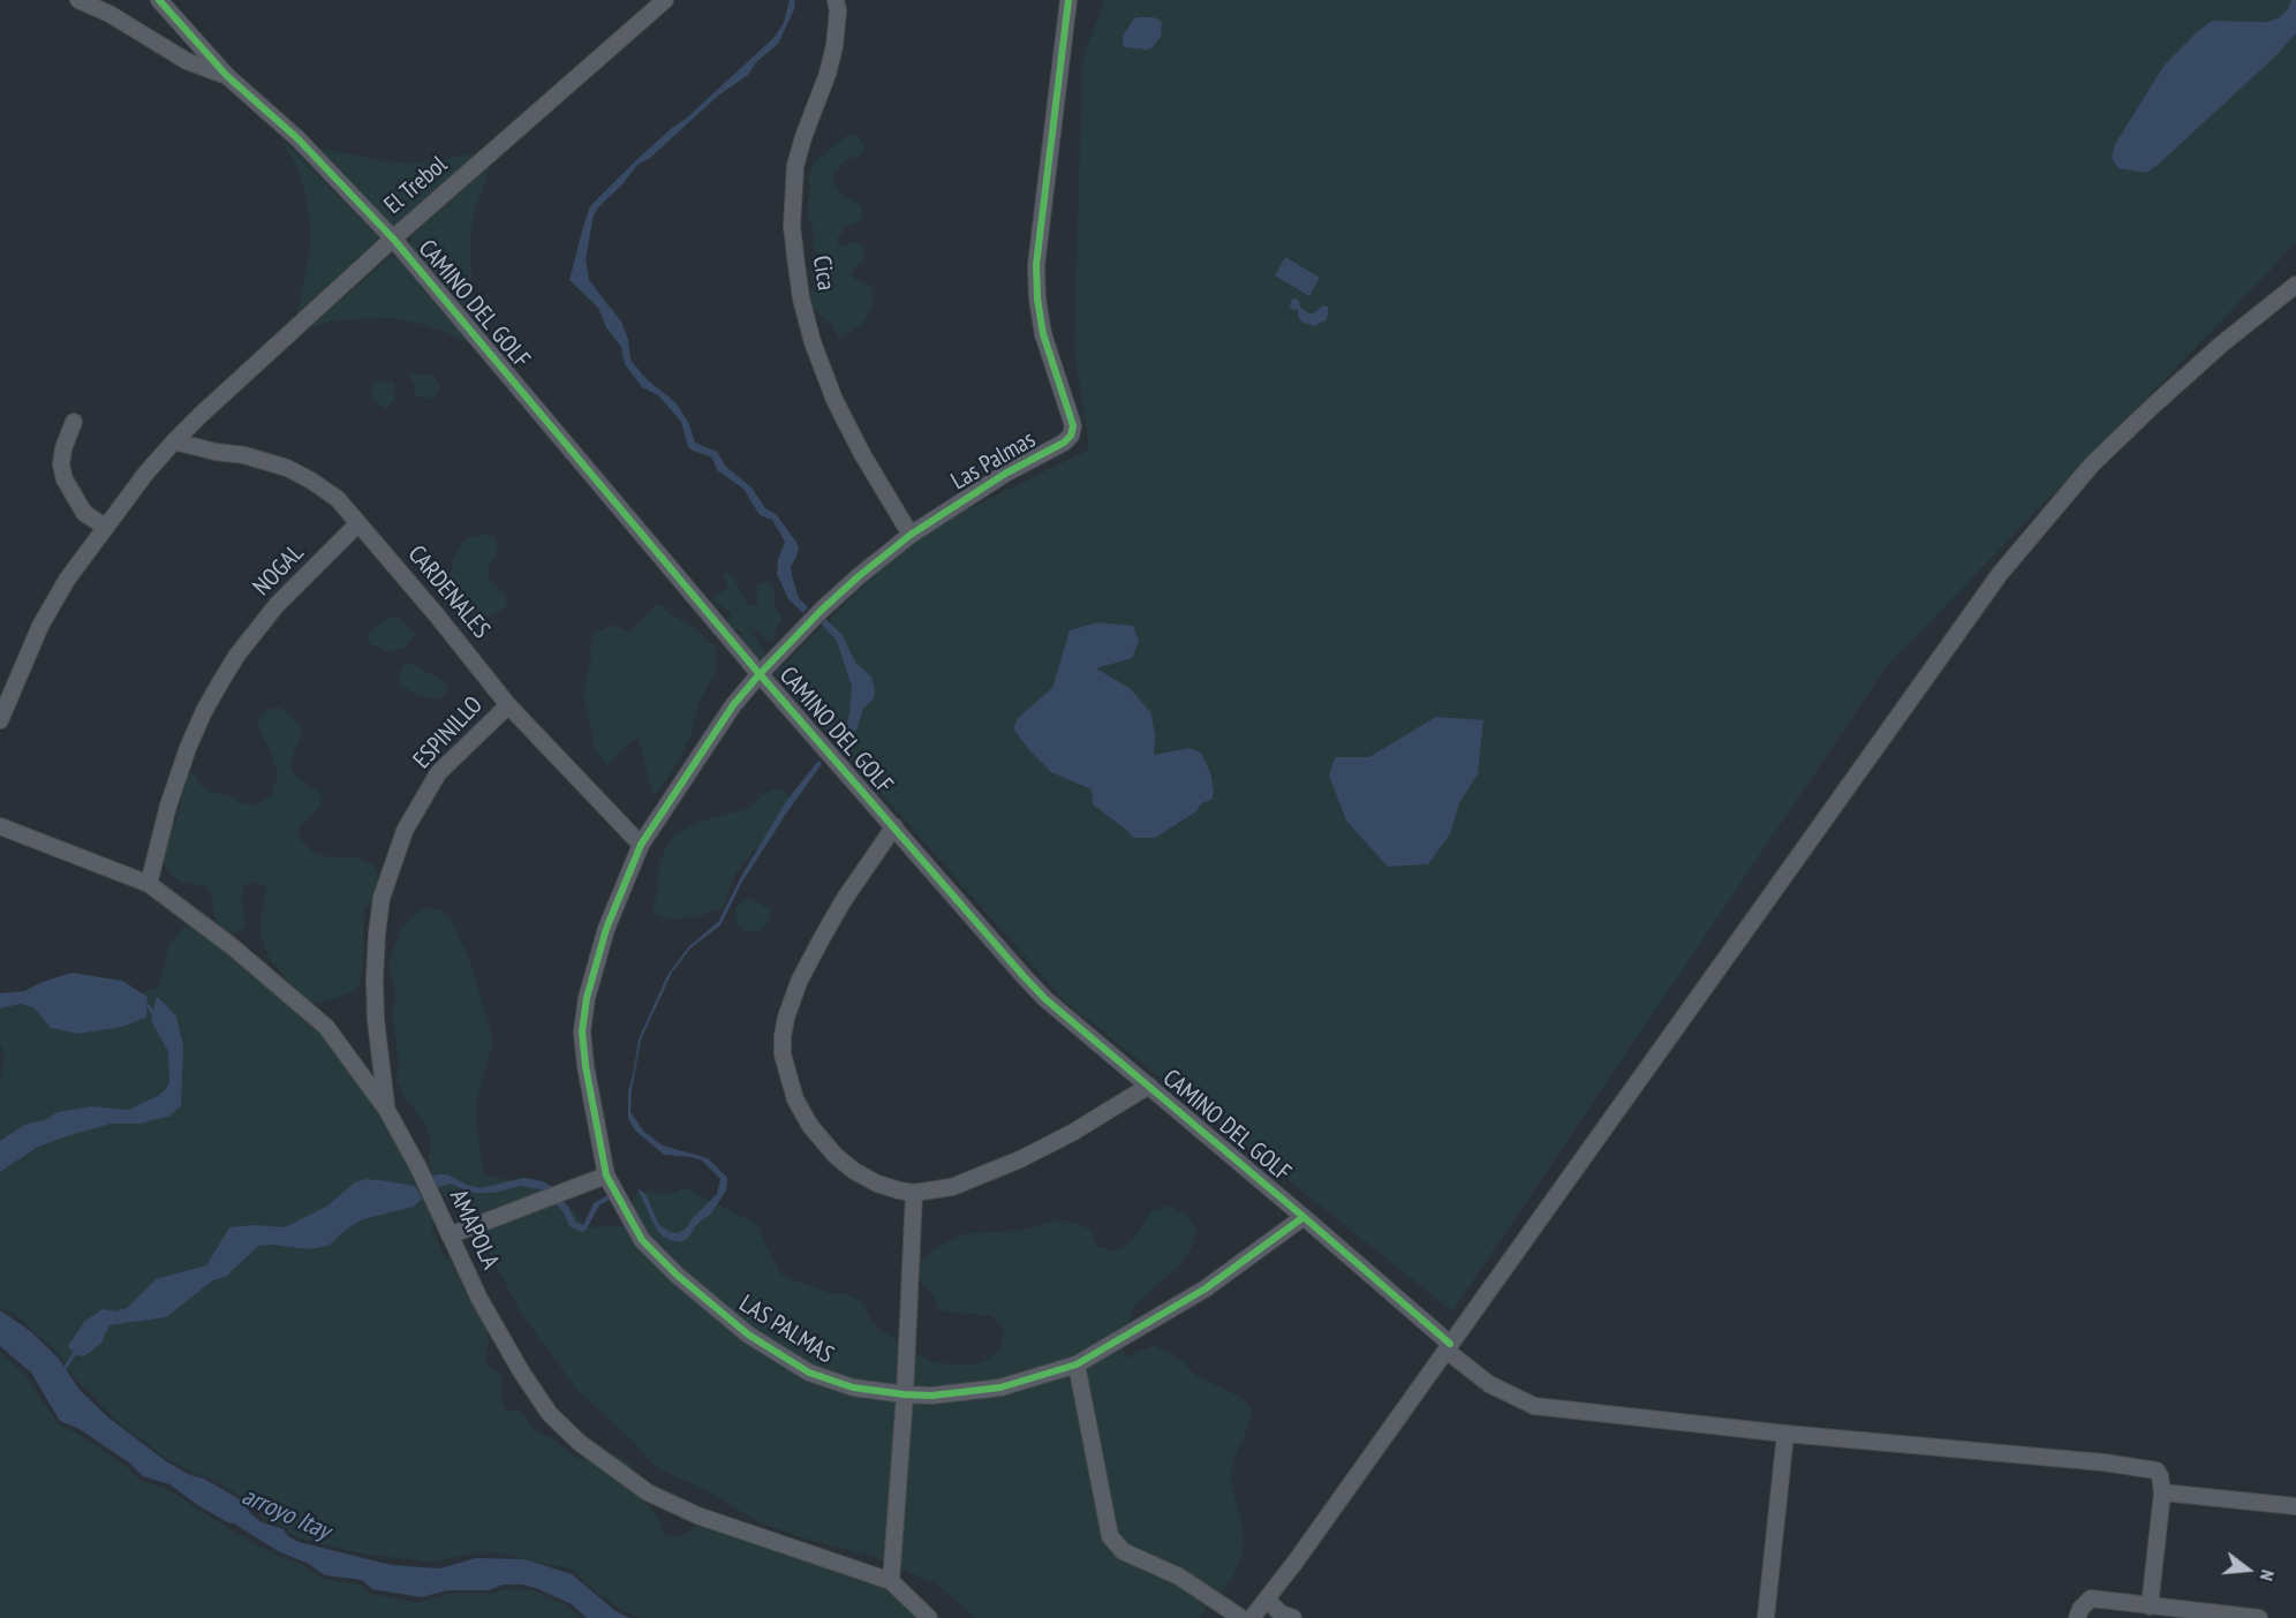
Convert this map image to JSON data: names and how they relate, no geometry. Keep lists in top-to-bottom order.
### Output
{
  "streets": {
    "street": [
      "El Trebol",
      "Cica",
      "CAMINO DEL GOLF",
      "Las Palmas",
      "NOGAL",
      "CARDENALES",
      "ESPINILLO",
      "AMAPOLA",
      "LAS PALMAS"
    ]
  },
  "crossings": [
    ["El Trebol", "CAMINO DEL GOLF"],
    ["El Trebol", "CARDENALES"],
    ["Cica", "Las Palmas"],
    ["CAMINO DEL GOLF", "Las Palmas"],
    ["CAMINO DEL GOLF", "LAS PALMAS"],
    ["Las Palmas", "CARDENALES"],
    ["Las Palmas", "LAS PALMAS"],
    ["NOGAL", "CARDENALES"],
    ["NOGAL", "AMAPOLA"],
    ["CARDENALES", "ESPINILLO"],
    ["CARDENALES", "LAS PALMAS"],
    ["ESPINILLO", "AMAPOLA"]
  ],
  "water": ["arroyo Itay"],
  "north": "right"
}
